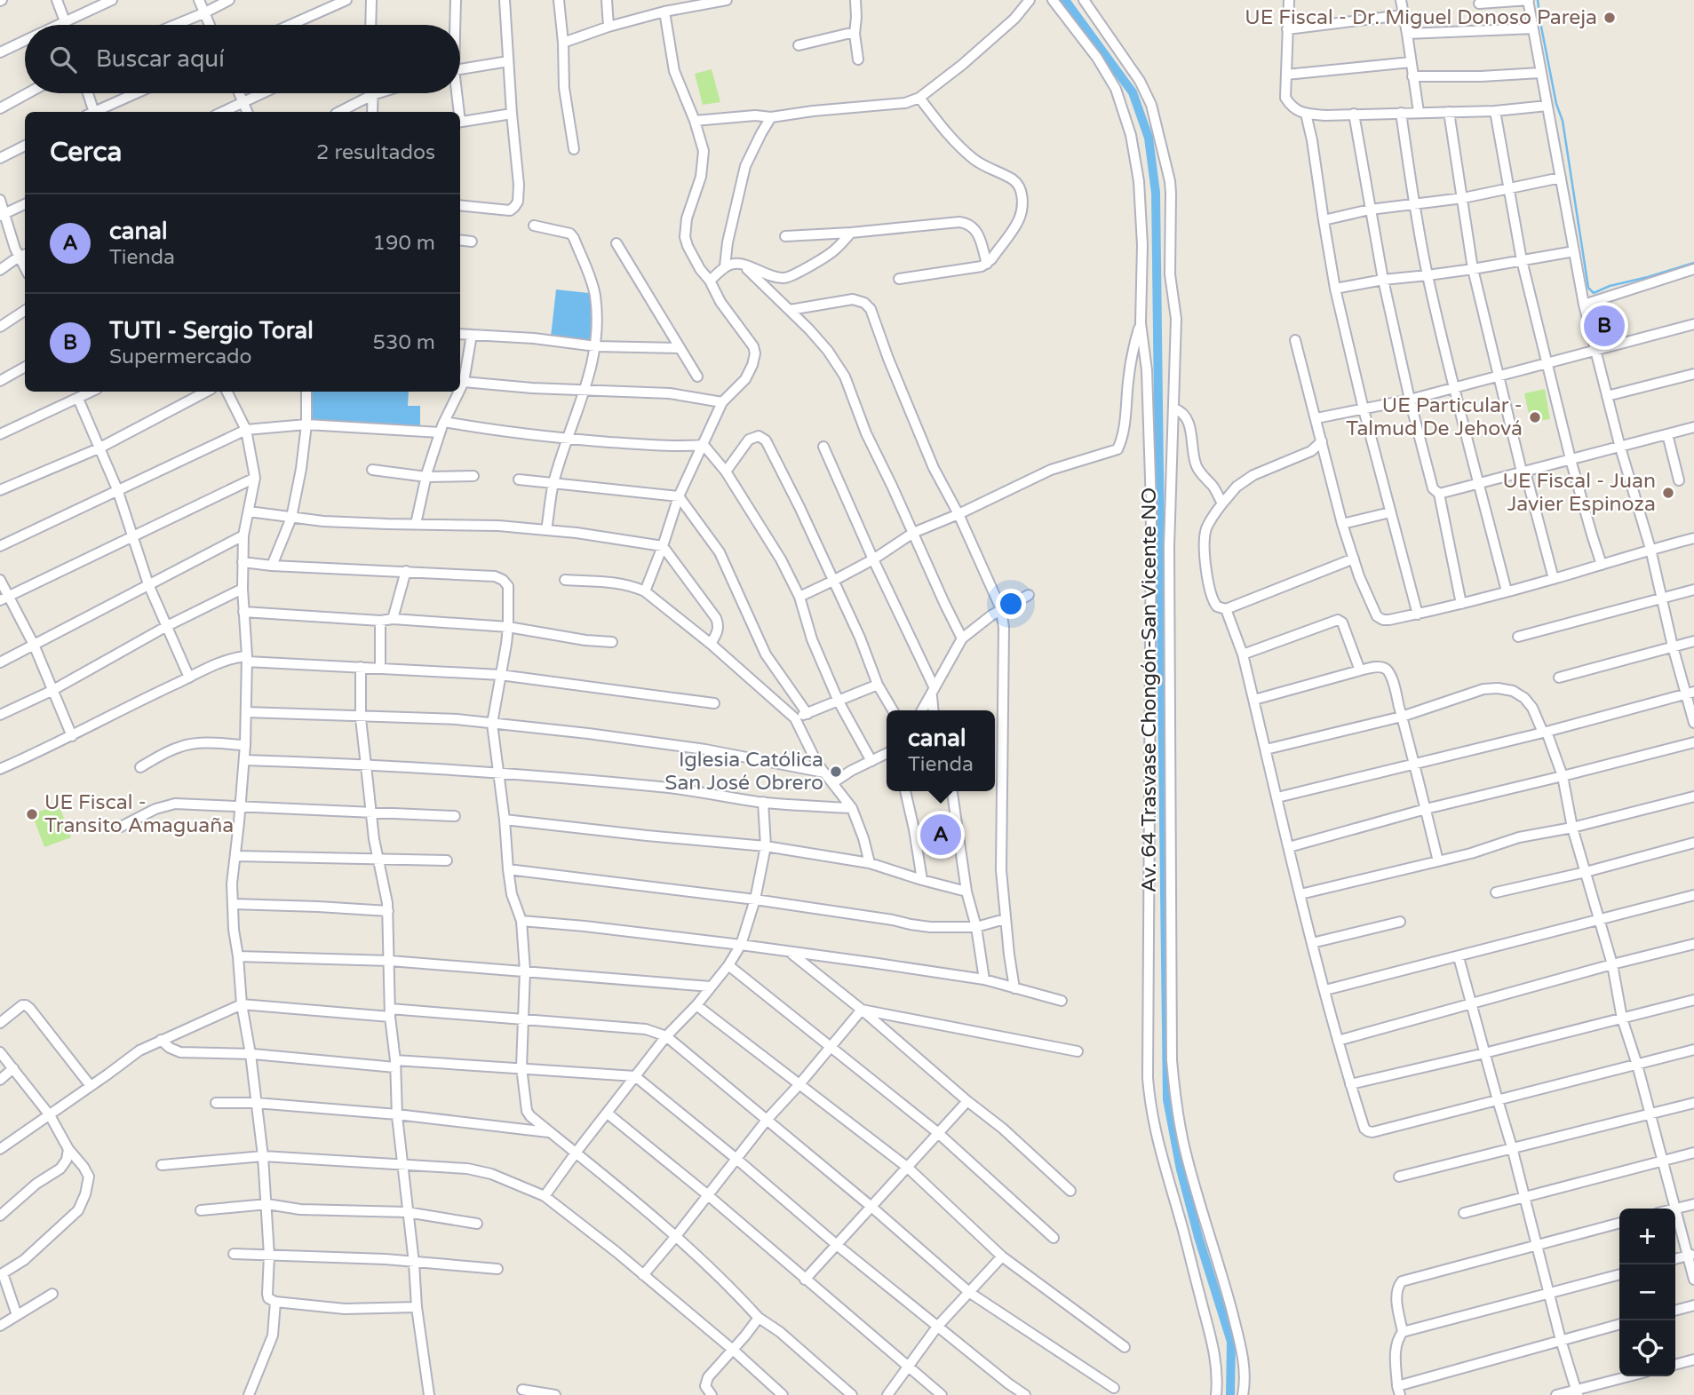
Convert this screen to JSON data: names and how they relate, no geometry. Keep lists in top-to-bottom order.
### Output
{
  "streets": {
    "street": ["Av. 64 Trasvase Chongón-San Vicente NO"]
  },
  "places": [
    "UE Fiscal - Dr. Miguel Donoso Pareja",
    "UE Particular - Talmud De Jehová",
    "UE Fiscal - Juan Javier Espinoza",
    "Iglesia Católica San José Obrero",
    "UE Fiscal - Transito Amaguaña"
  ],
  "page": {
    "search": "Buscar aquí",
    "heading": ["Cerca", "2 resultados"],
    "list": [
      {
        "mark": "A",
        "name": "canal",
        "note": "Tienda",
        "value": "190 m"
      },
      {
        "mark": "B",
        "name": "TUTI - Sergio Toral",
        "note": "Supermercado",
        "value": "530 m"
      }
    ],
    "pins": ["B", "A"],
    "popup": ["canal", "Tienda"],
    "map_buttons": ["+", "−"]
  }
}
